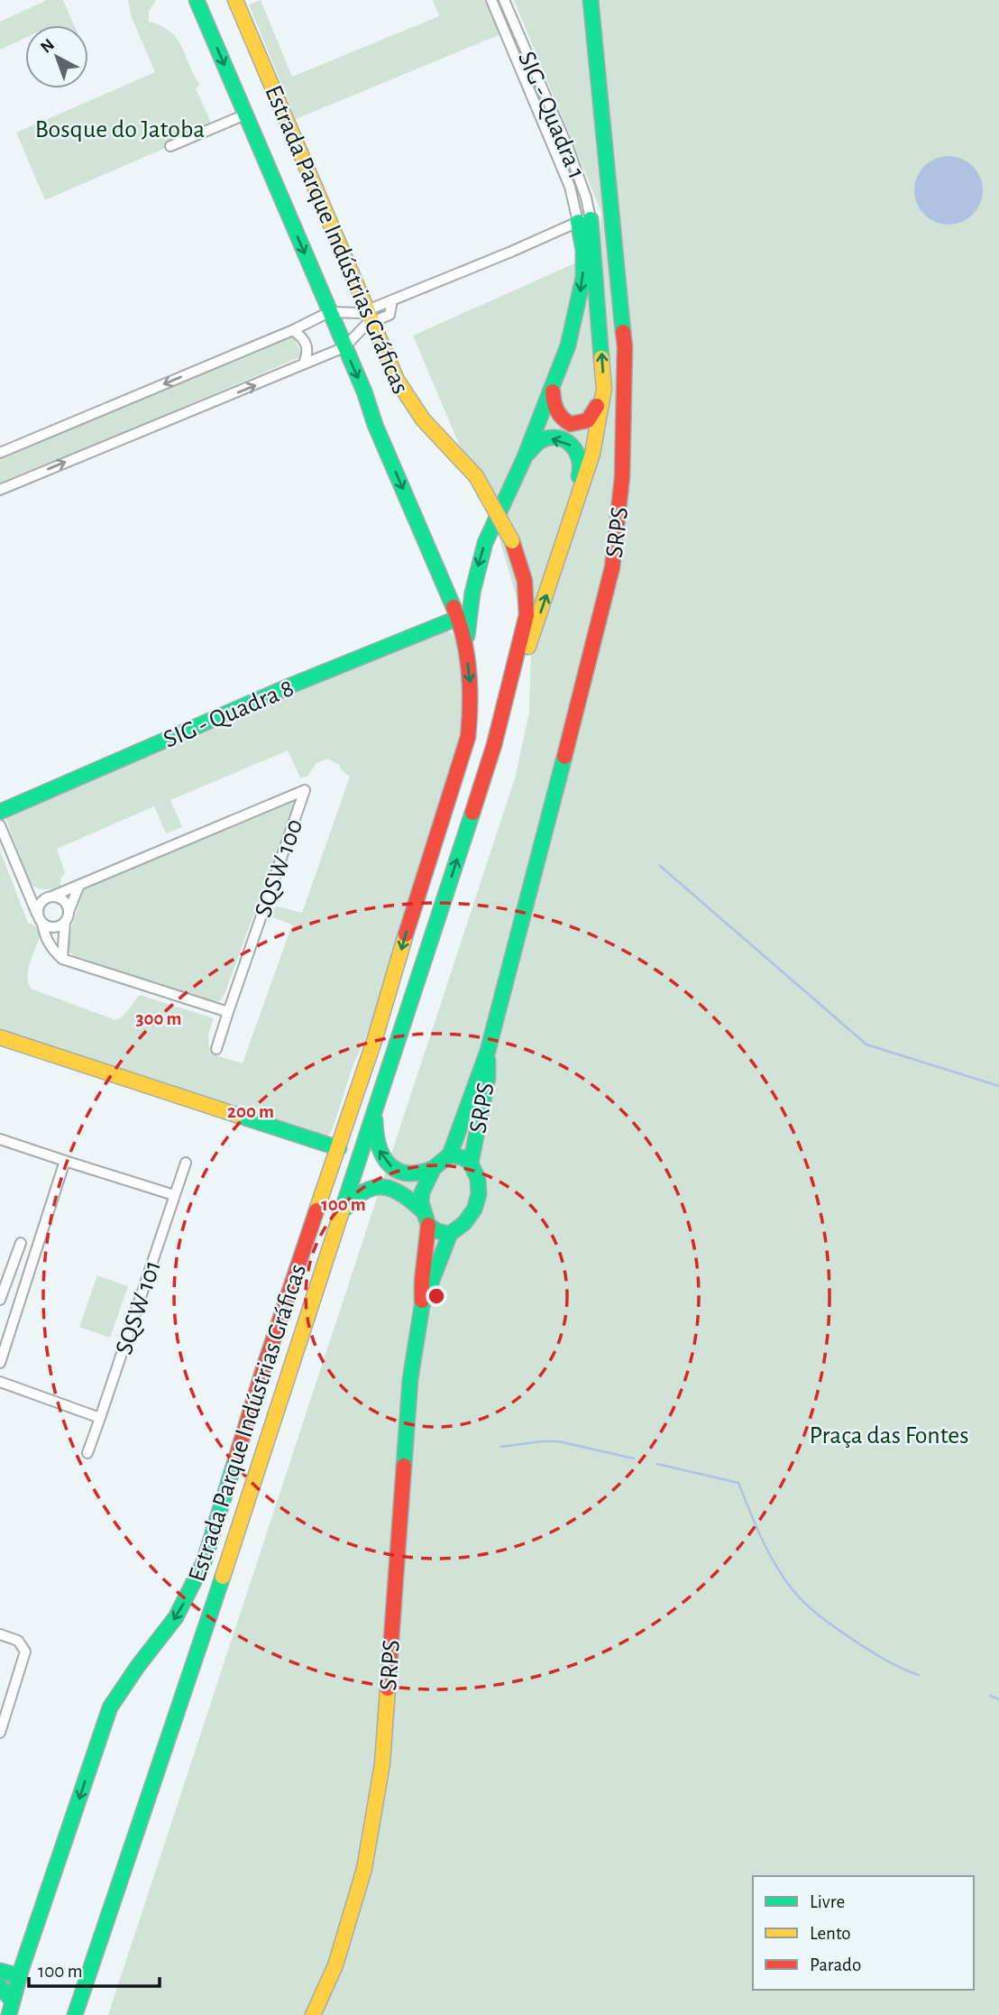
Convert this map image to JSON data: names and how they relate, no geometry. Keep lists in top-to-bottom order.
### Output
{
  "streets": {
    "main road": ["Estrada Parque Indústrias Gráficas", "SRPS", "SIG - Quadra 8"],
    "street": ["SIG - Quadra 1", "SQSW 100", "SQSW 101"]
  },
  "crossings": [
    ["Estrada Parque Indústrias Gráficas", "SIG - Quadra 8"]
  ],
  "parks": ["Bosque do Jatoba", "Praça das Fontes"],
  "legend": ["Livre", "Lento", "Parado"],
  "scale_bar": "100 m",
  "north": "top left",
  "rings": ["300 m", "200 m", "100 m"]
}
